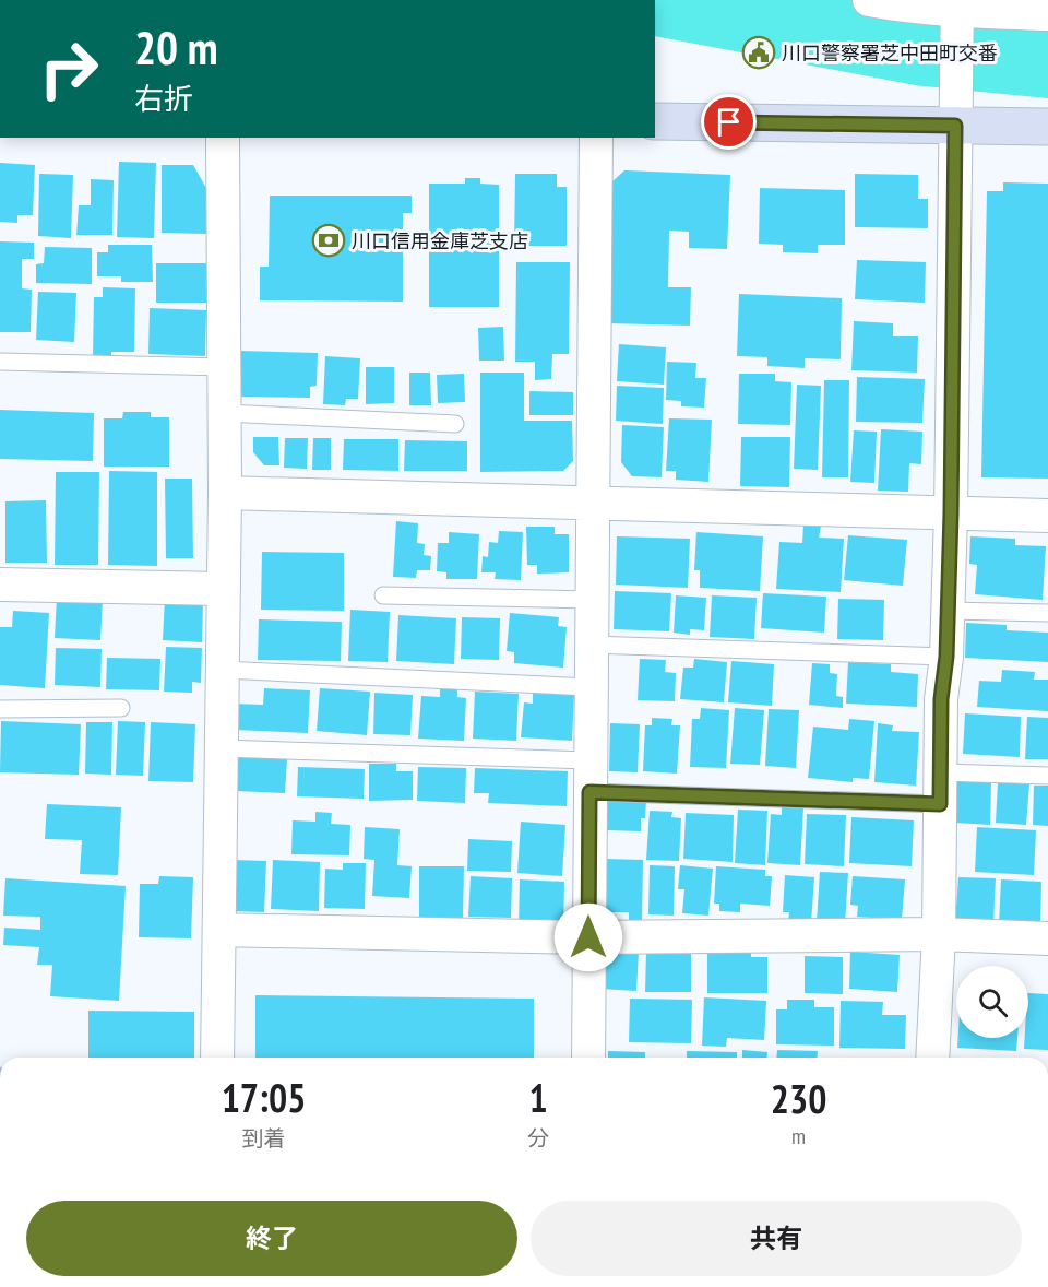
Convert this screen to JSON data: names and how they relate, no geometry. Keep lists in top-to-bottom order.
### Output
{
  "places": {
    "public building": ["川口警察署芝中田町交番"],
    "bank": ["川口信用金庫芝支店"]
  },
  "page": {
    "turn": ["20 m", "右折"],
    "eta": [
      "17:05",
      "到着",
      "1",
      "分",
      "230",
      "m"
    ],
    "buttons": ["終了", "共有"]
  }
}
